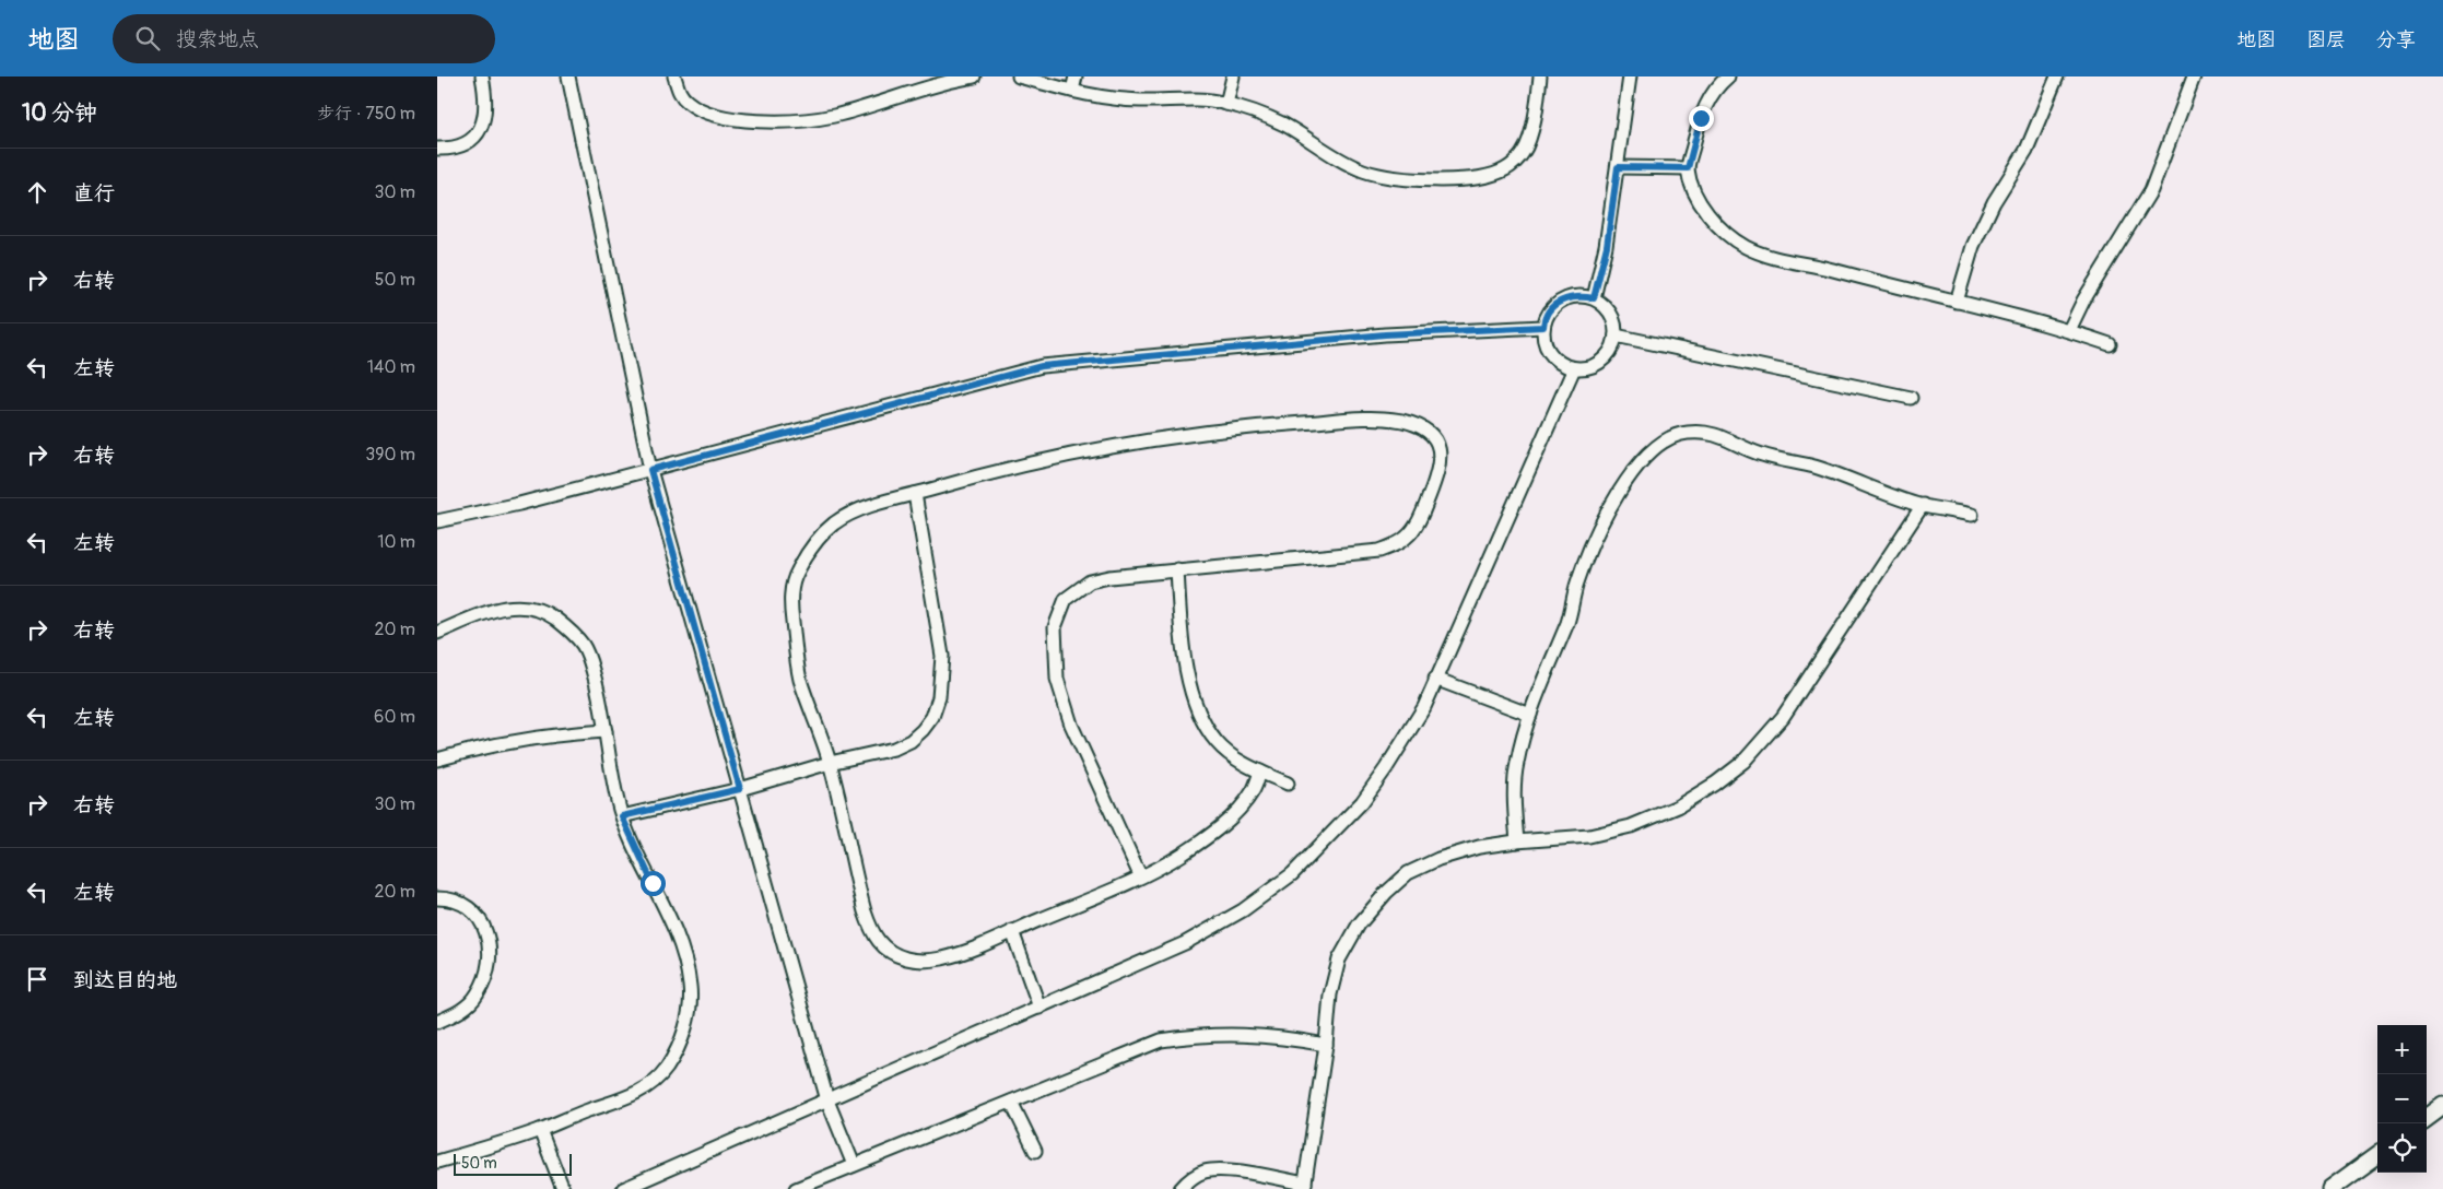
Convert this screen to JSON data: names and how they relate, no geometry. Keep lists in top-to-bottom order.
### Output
{
  "scale_bar": "50 m",
  "page": {
    "header": "地图",
    "search": "搜索地点",
    "nav": ["地图", "图层", "分享"],
    "heading": ["10 分钟", "步行 · 750 m"],
    "list": [
      ["直行", "30 m"],
      ["右转", "50 m"],
      ["左转", "140 m"],
      ["右转", "390 m"],
      ["左转", "10 m"],
      ["右转", "20 m"],
      ["左转", "60 m"],
      ["右转", "30 m"],
      ["左转", "20 m"],
      "到达目的地"
    ],
    "map_buttons": ["+", "−"],
    "scale": "50 m"
  }
}
